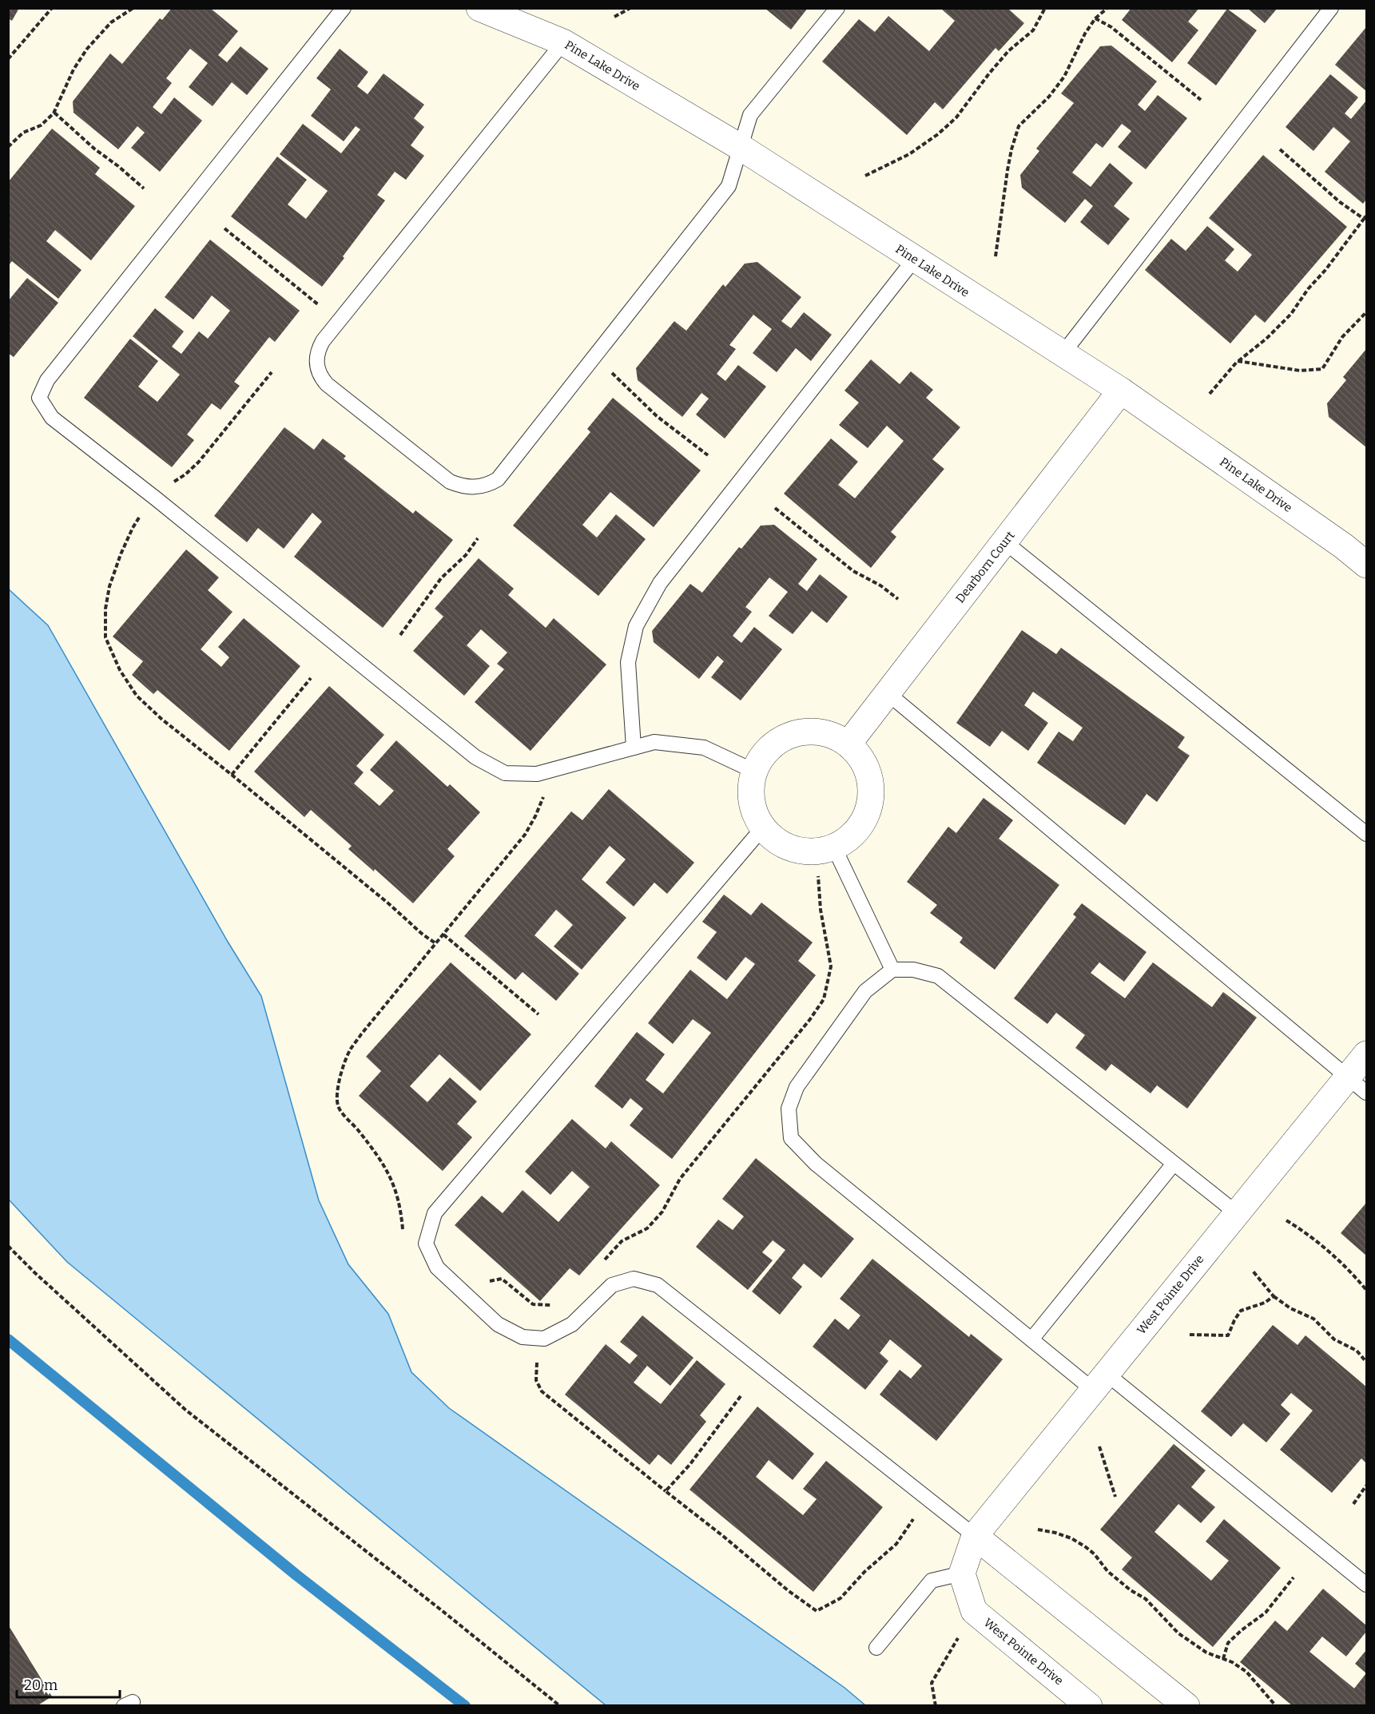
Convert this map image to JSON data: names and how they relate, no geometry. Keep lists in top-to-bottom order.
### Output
{
  "streets": {
    "street": ["Pine Lake Drive", "Dearborn Court", "West Pointe Drive"]
  },
  "crossings": [
    ["Pine Lake Drive", "Dearborn Court"]
  ],
  "scale_bar": "20 m"
}
